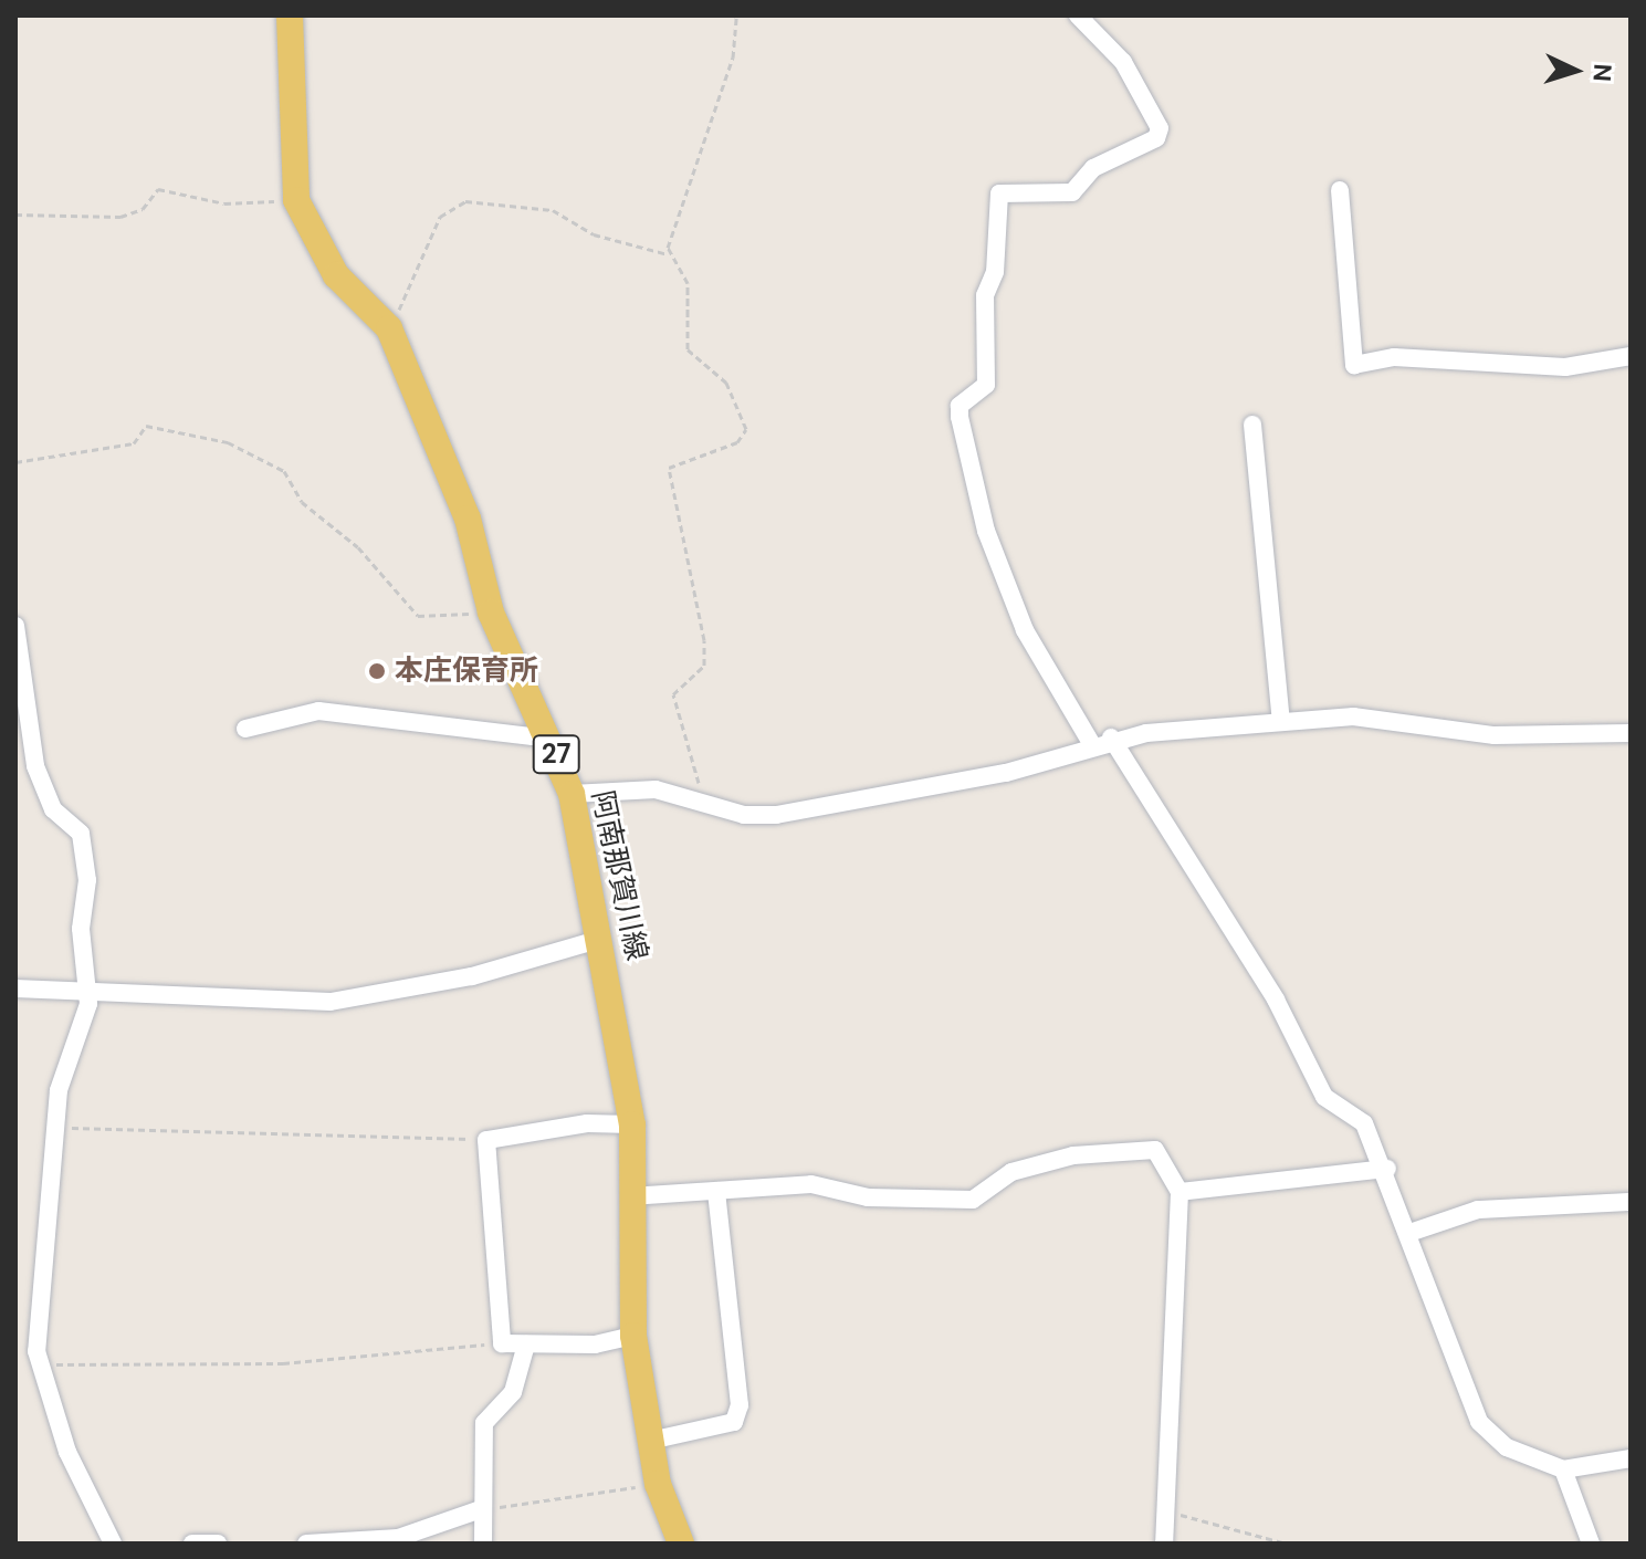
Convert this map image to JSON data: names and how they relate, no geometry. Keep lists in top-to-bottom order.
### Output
{
  "streets": {
    "main road": ["27", "阿南那賀川線"]
  },
  "places": ["本庄保育所"],
  "north": "right"
}
